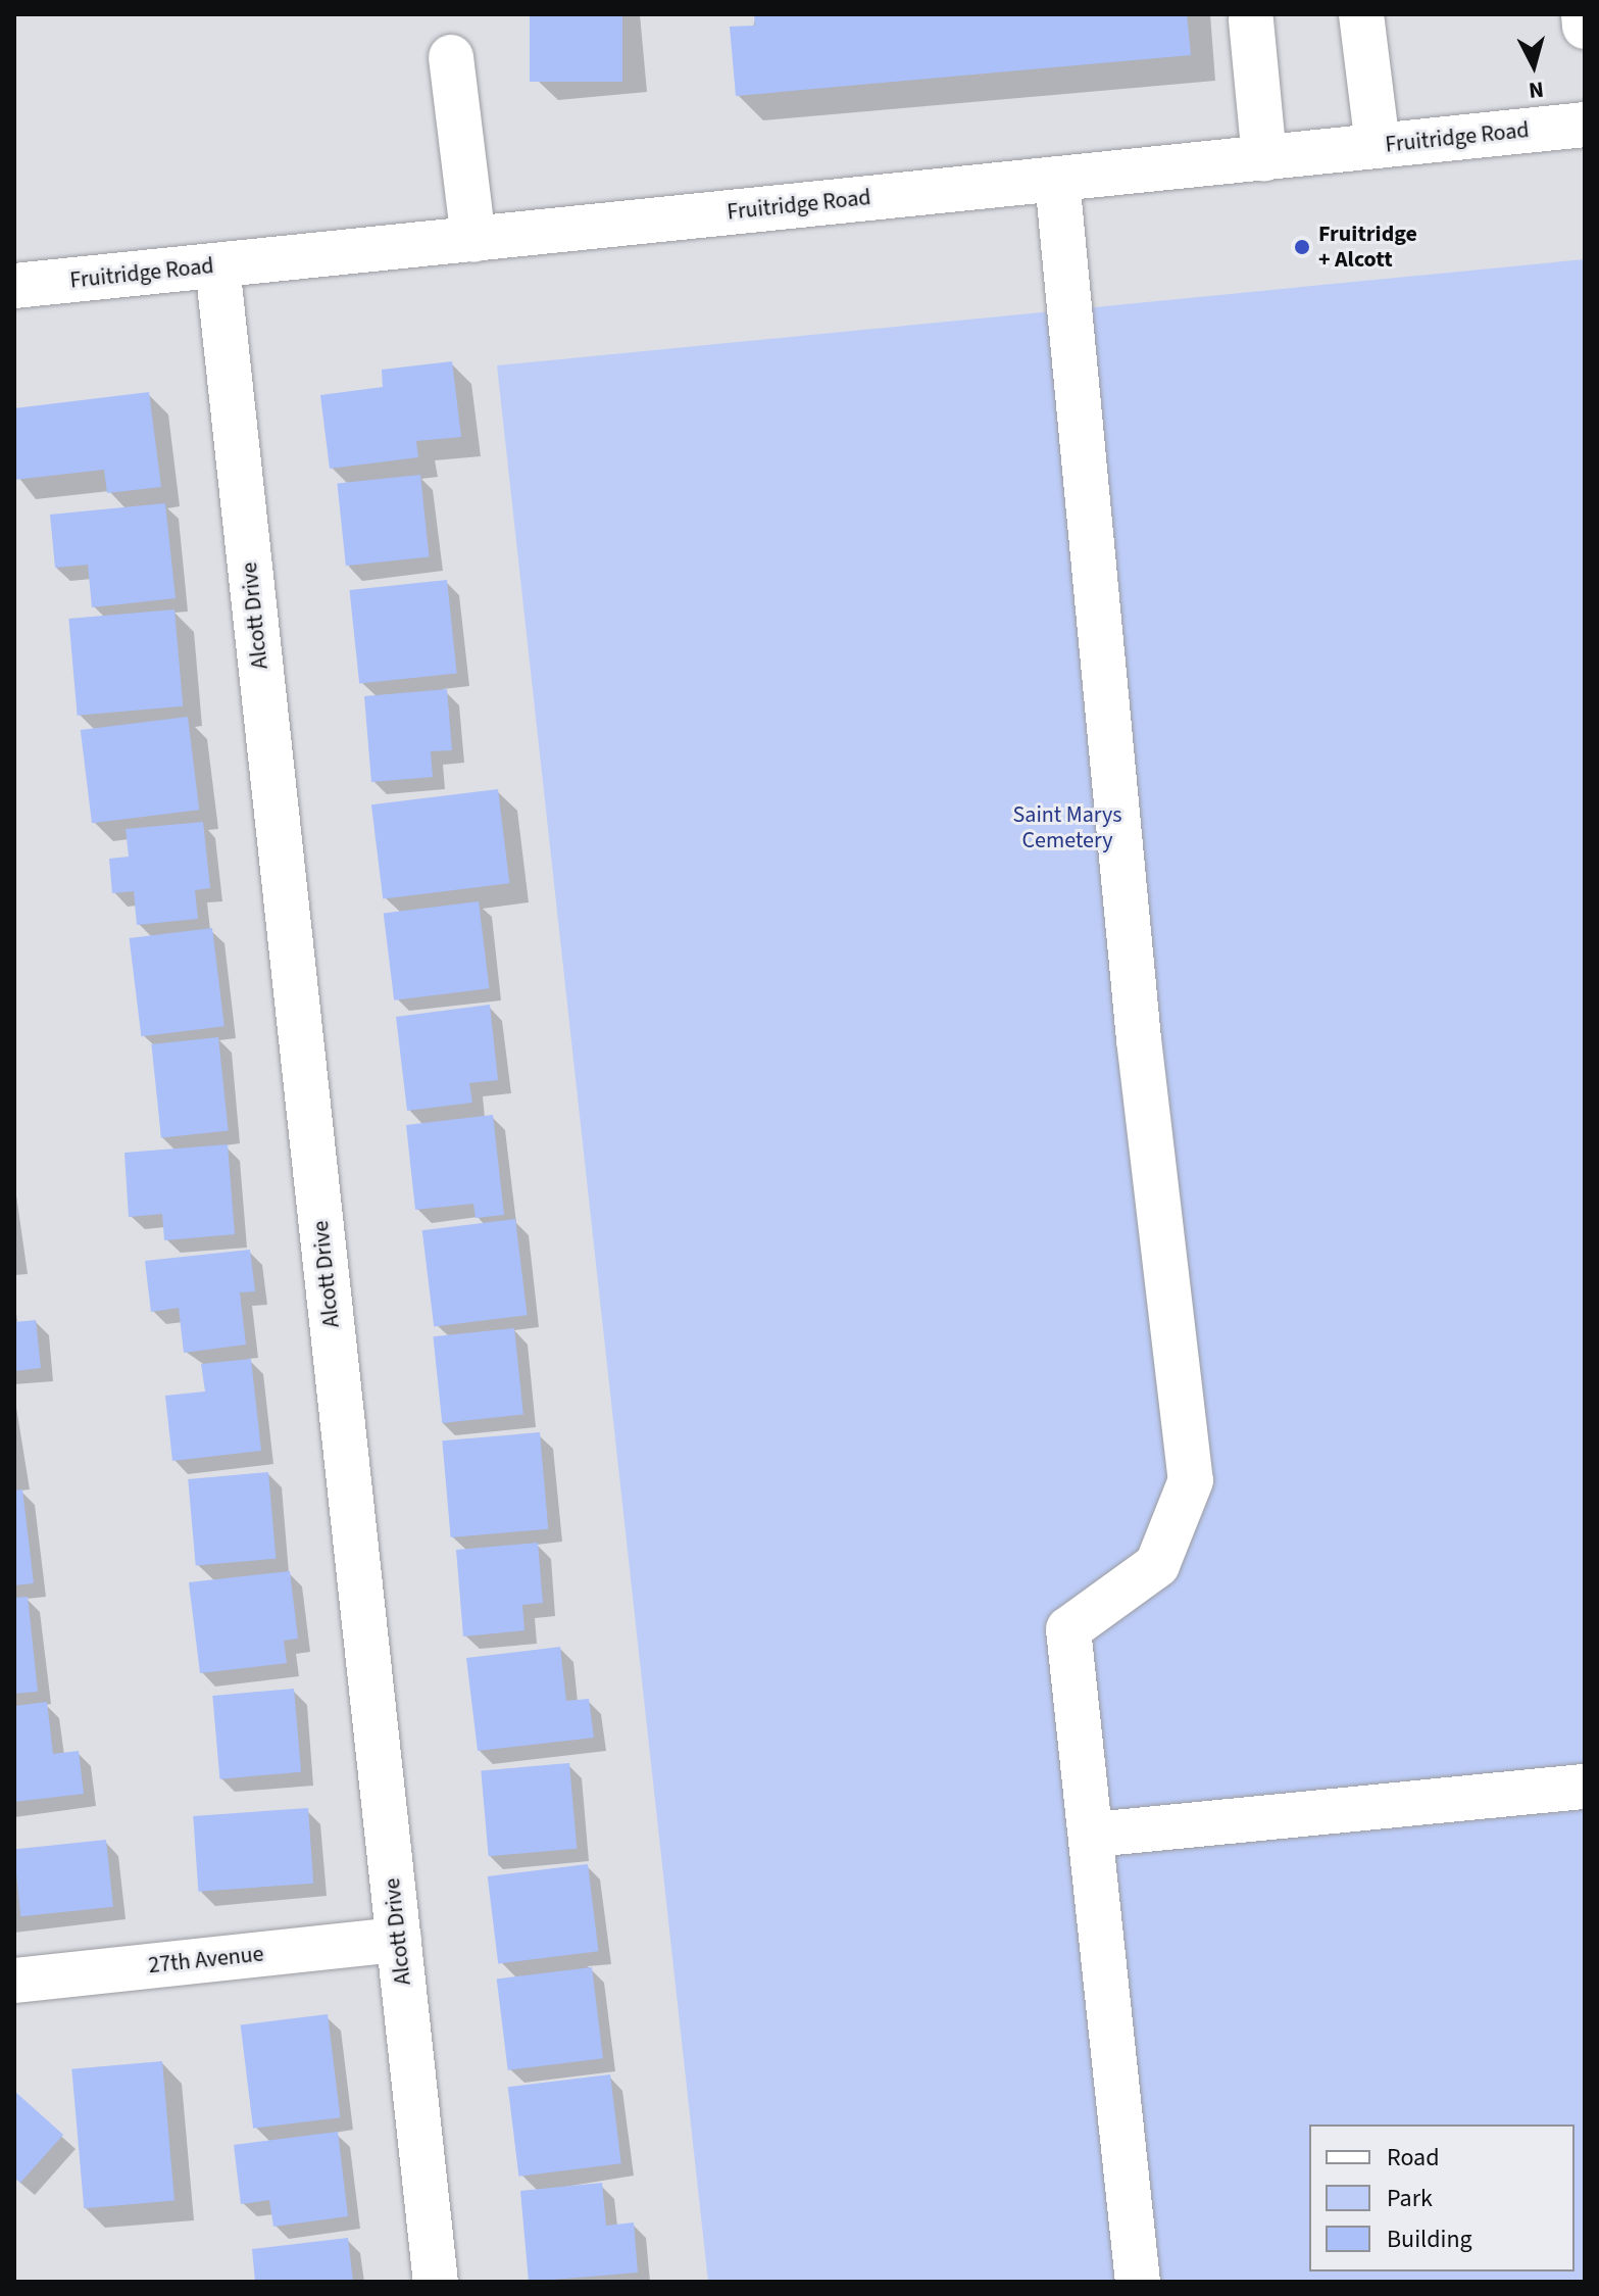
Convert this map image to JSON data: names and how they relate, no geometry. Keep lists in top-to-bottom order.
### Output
{
  "streets": {
    "street": ["Fruitridge Road", "Alcott Drive", "27th Avenue"]
  },
  "crossings": [
    ["Fruitridge Road", "Alcott Drive"],
    ["Alcott Drive", "27th Avenue"]
  ],
  "parks": ["Saint Marys Cemetery"],
  "places": ["Fruitridge + Alcott"],
  "legend": ["Road", "Park", "Building"],
  "north": "bottom"
}
